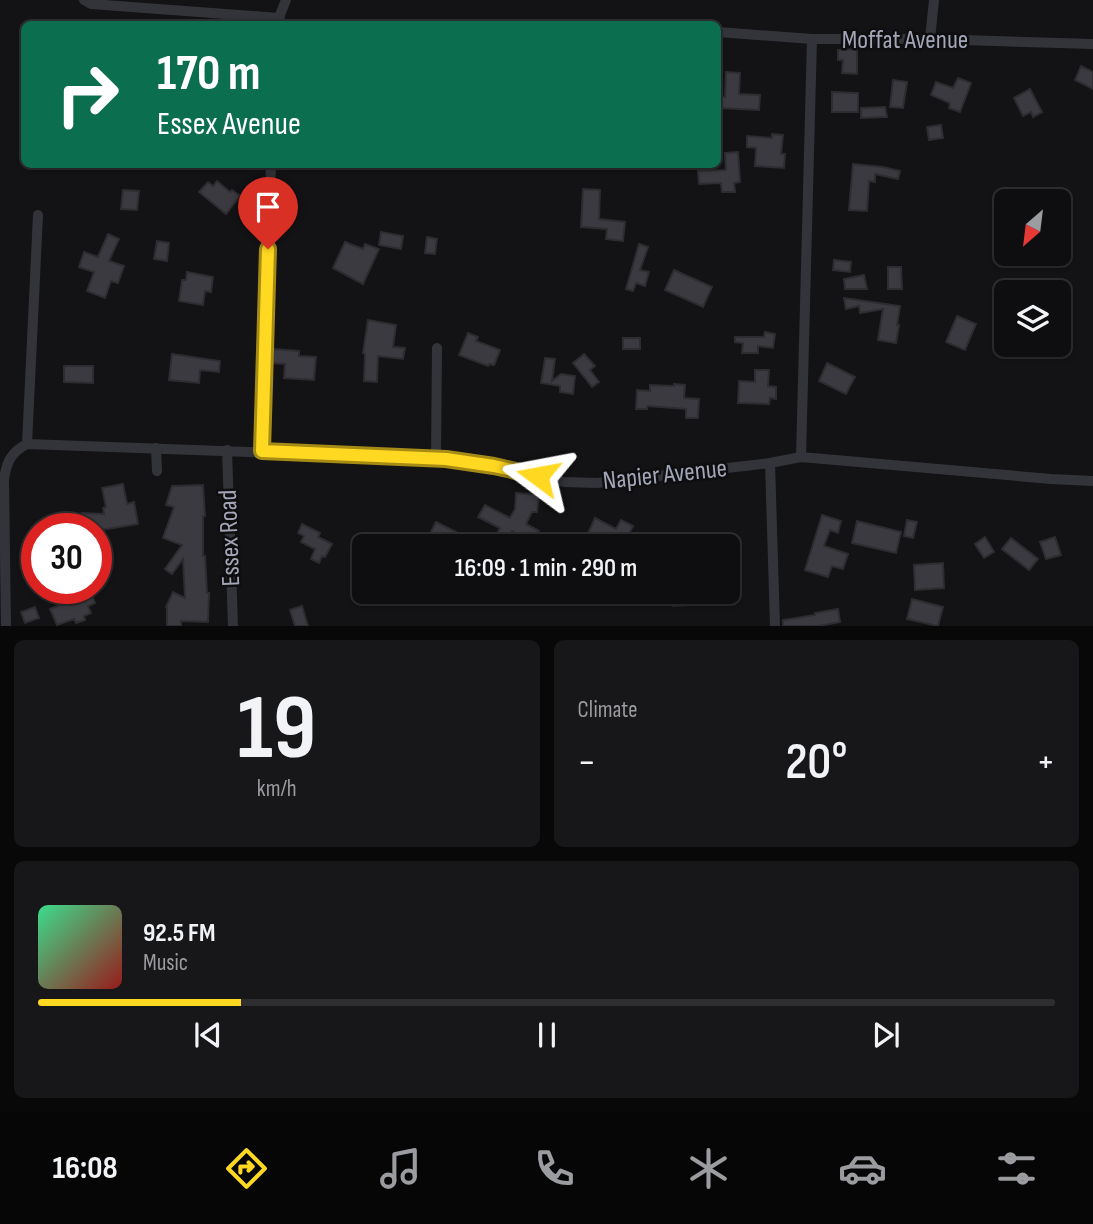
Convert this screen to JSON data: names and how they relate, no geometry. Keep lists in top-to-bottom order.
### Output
{
  "streets": {
    "street": ["Moffat Avenue", "Napier Avenue", "Essex Road"]
  },
  "crossings": [
    ["Napier Avenue", "Essex Road"]
  ],
  "north": "bottom left",
  "page": {
    "turn": ["170 m", "Essex Avenue"],
    "limit": "30",
    "trip": "16:09 · 1 min · 290 m",
    "tile": [
      ["19", "km/h"],
      "Climate"
    ],
    "heat": ["−", "20°", "+"],
    "song": ["92.5 FM", "Music"],
    "tabs": "16:08"
  }
}
